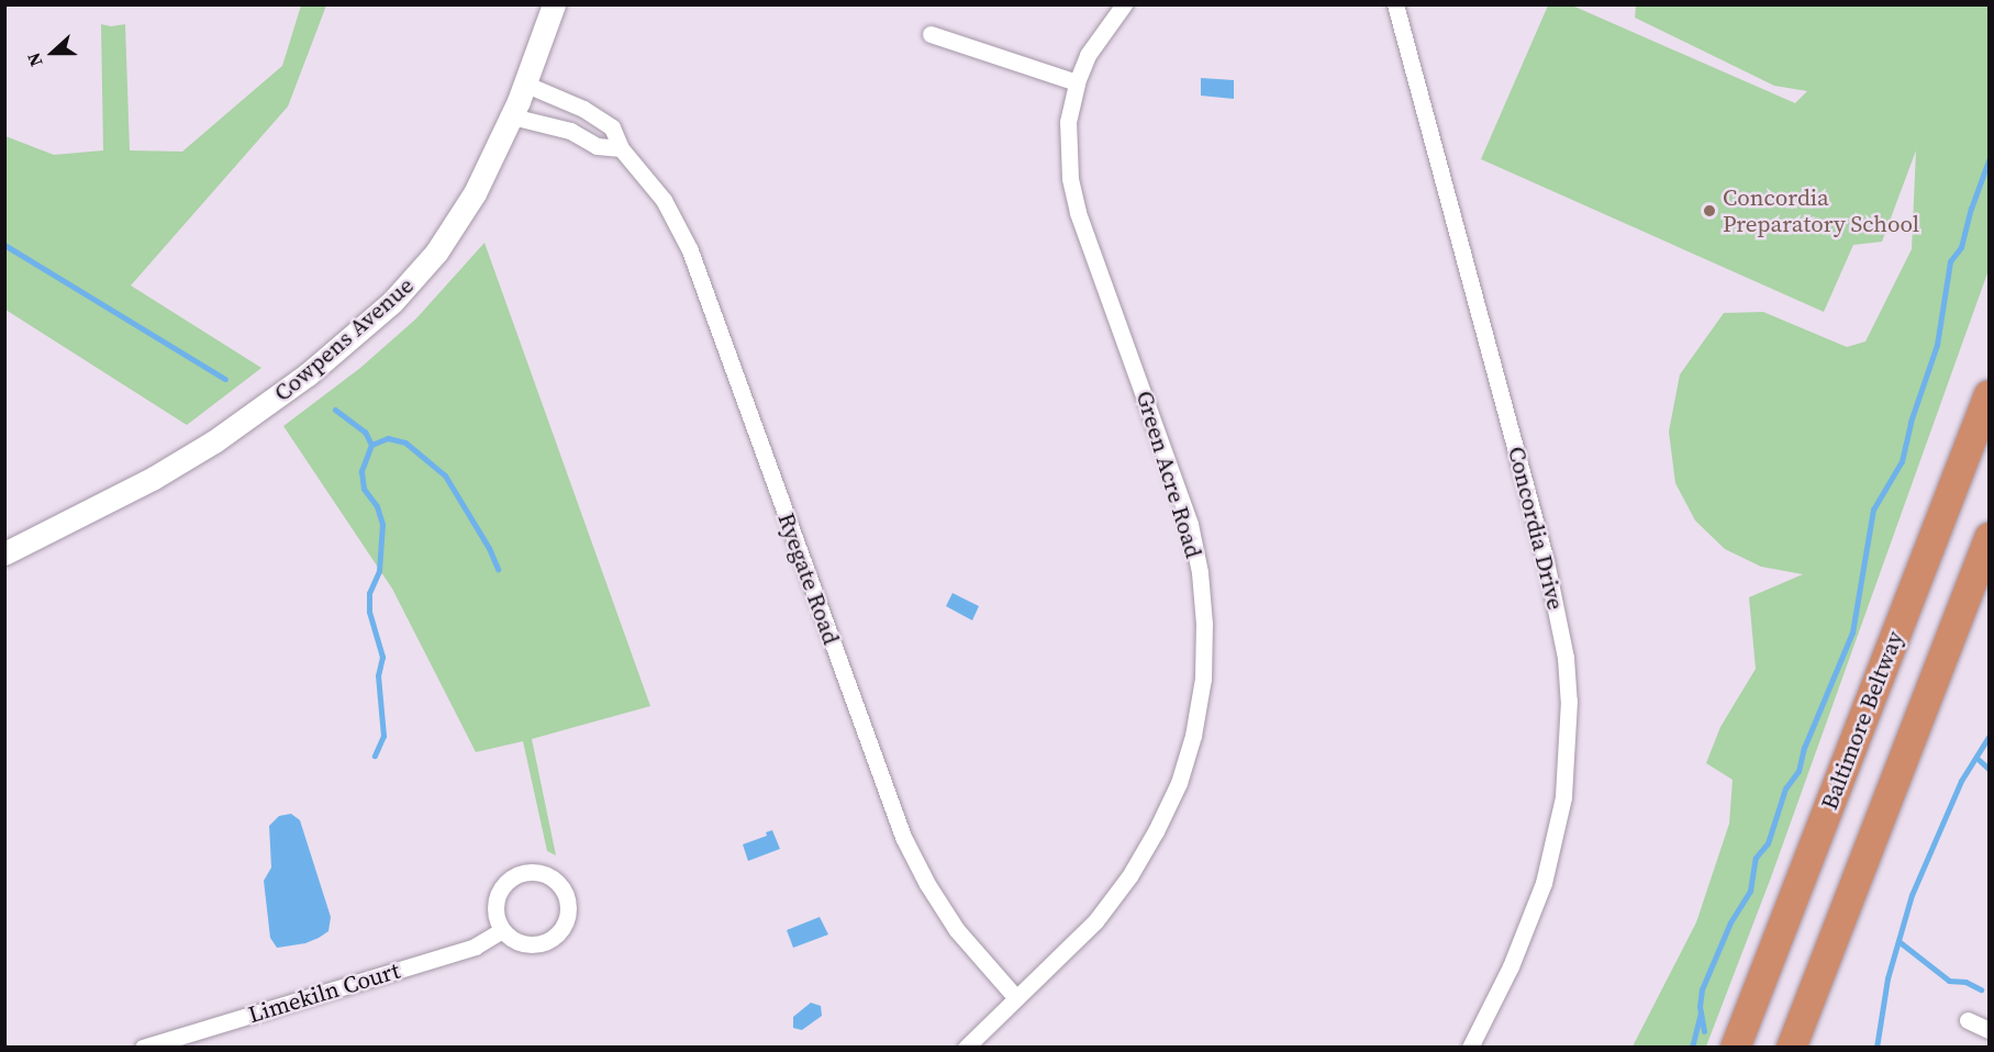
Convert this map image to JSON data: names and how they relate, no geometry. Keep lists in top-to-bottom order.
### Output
{
  "streets": {
    "highway": ["Baltimore Beltway"],
    "street": [
      "Cowpens Avenue",
      "Green Acre Road",
      "Concordia Drive",
      "Ryegate Road",
      "Limekiln Court"
    ]
  },
  "crossings": [
    ["Cowpens Avenue", "Ryegate Road"],
    ["Green Acre Road", "Ryegate Road"]
  ],
  "places": ["Concordia Preparatory School"],
  "north": "left"
}
